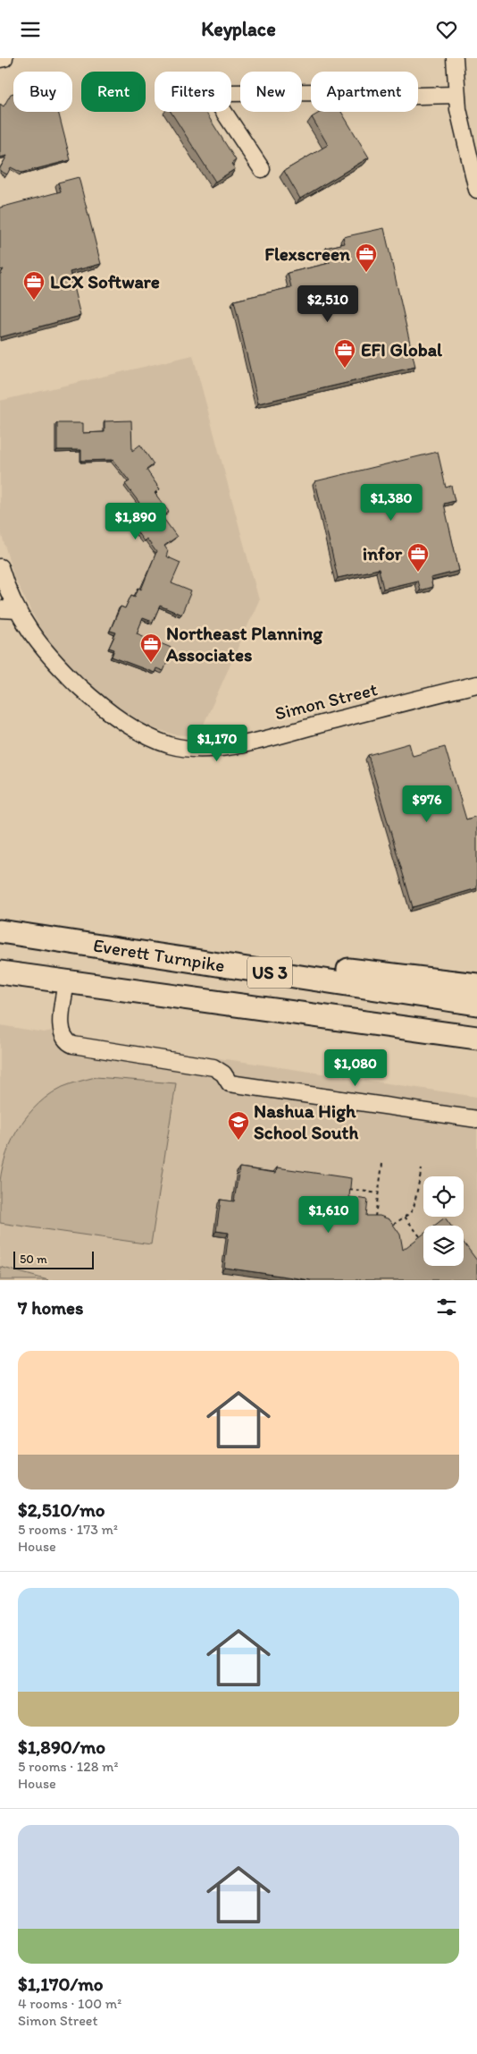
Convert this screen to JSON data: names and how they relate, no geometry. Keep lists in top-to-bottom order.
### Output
{
  "streets": {
    "highway": ["Everett Turnpike", "US 3"],
    "street": ["Simon Street"]
  },
  "places": {
    "office": [
      "Flexscreen",
      "LCX Software",
      "EFI Global",
      "infor",
      "Northeast Planning Associates"
    ],
    "school or university": ["Nashua High School South"]
  },
  "scale_bar": "50 m",
  "page": {
    "header": "Keyplace",
    "chip": [
      "Buy",
      "Rent",
      "Filters",
      "New",
      "Apartment"
    ],
    "price": [
      "$2,510",
      "$1,380",
      "$1,890",
      "$1,170",
      "$976",
      "$1,080",
      "$1,610"
    ],
    "scale": "50 m",
    "heading": "7 homes",
    "list": [
      {
        "name": "$2,510/mo",
        "note": "5 rooms · 173 m² · House"
      },
      {
        "name": "$1,890/mo",
        "note": "5 rooms · 128 m² · House"
      },
      {
        "name": "$1,170/mo",
        "note": "4 rooms · 100 m² · Simon Street"
      }
    ]
  }
}
